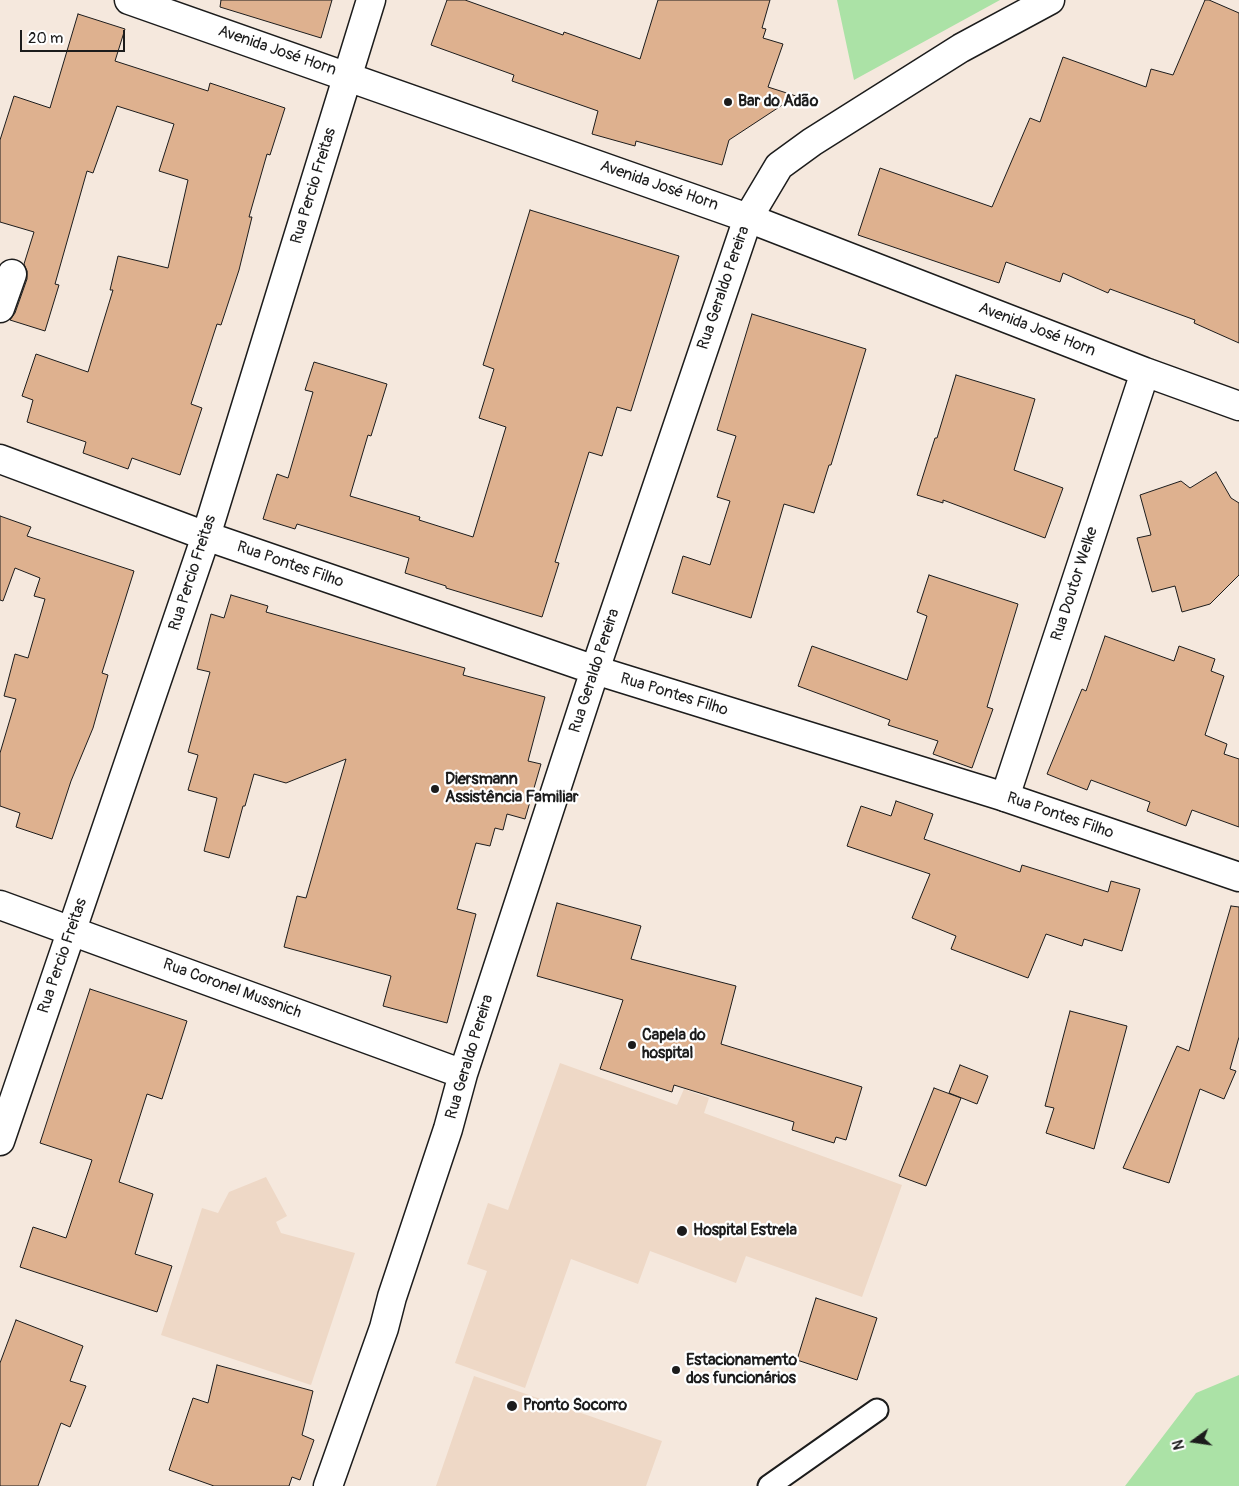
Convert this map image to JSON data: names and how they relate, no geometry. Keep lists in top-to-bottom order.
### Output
{
  "streets": {
    "street": [
      "Avenida José Horn",
      "Rua Percio Freitas",
      "Rua Geraldo Pereira",
      "Rua Pontes Filho",
      "Rua Doutor Welke",
      "Rua Coronel Mussnich"
    ]
  },
  "crossings": [
    ["Avenida José Horn", "Rua Percio Freitas"],
    ["Avenida José Horn", "Rua Geraldo Pereira"],
    ["Avenida José Horn", "Rua Doutor Welke"],
    ["Rua Percio Freitas", "Rua Pontes Filho"],
    ["Rua Percio Freitas", "Rua Coronel Mussnich"],
    ["Rua Geraldo Pereira", "Rua Pontes Filho"],
    ["Rua Geraldo Pereira", "Rua Coronel Mussnich"],
    ["Rua Pontes Filho", "Rua Doutor Welke"]
  ],
  "places": [
    "Bar do Adão",
    "Diersmann Assistência Familiar",
    "Capela do hospital",
    "Hospital Estrela",
    "Estacionamento dos funcionários",
    "Pronto Socorro"
  ],
  "scale_bar": "20 m",
  "north": "left"
}
